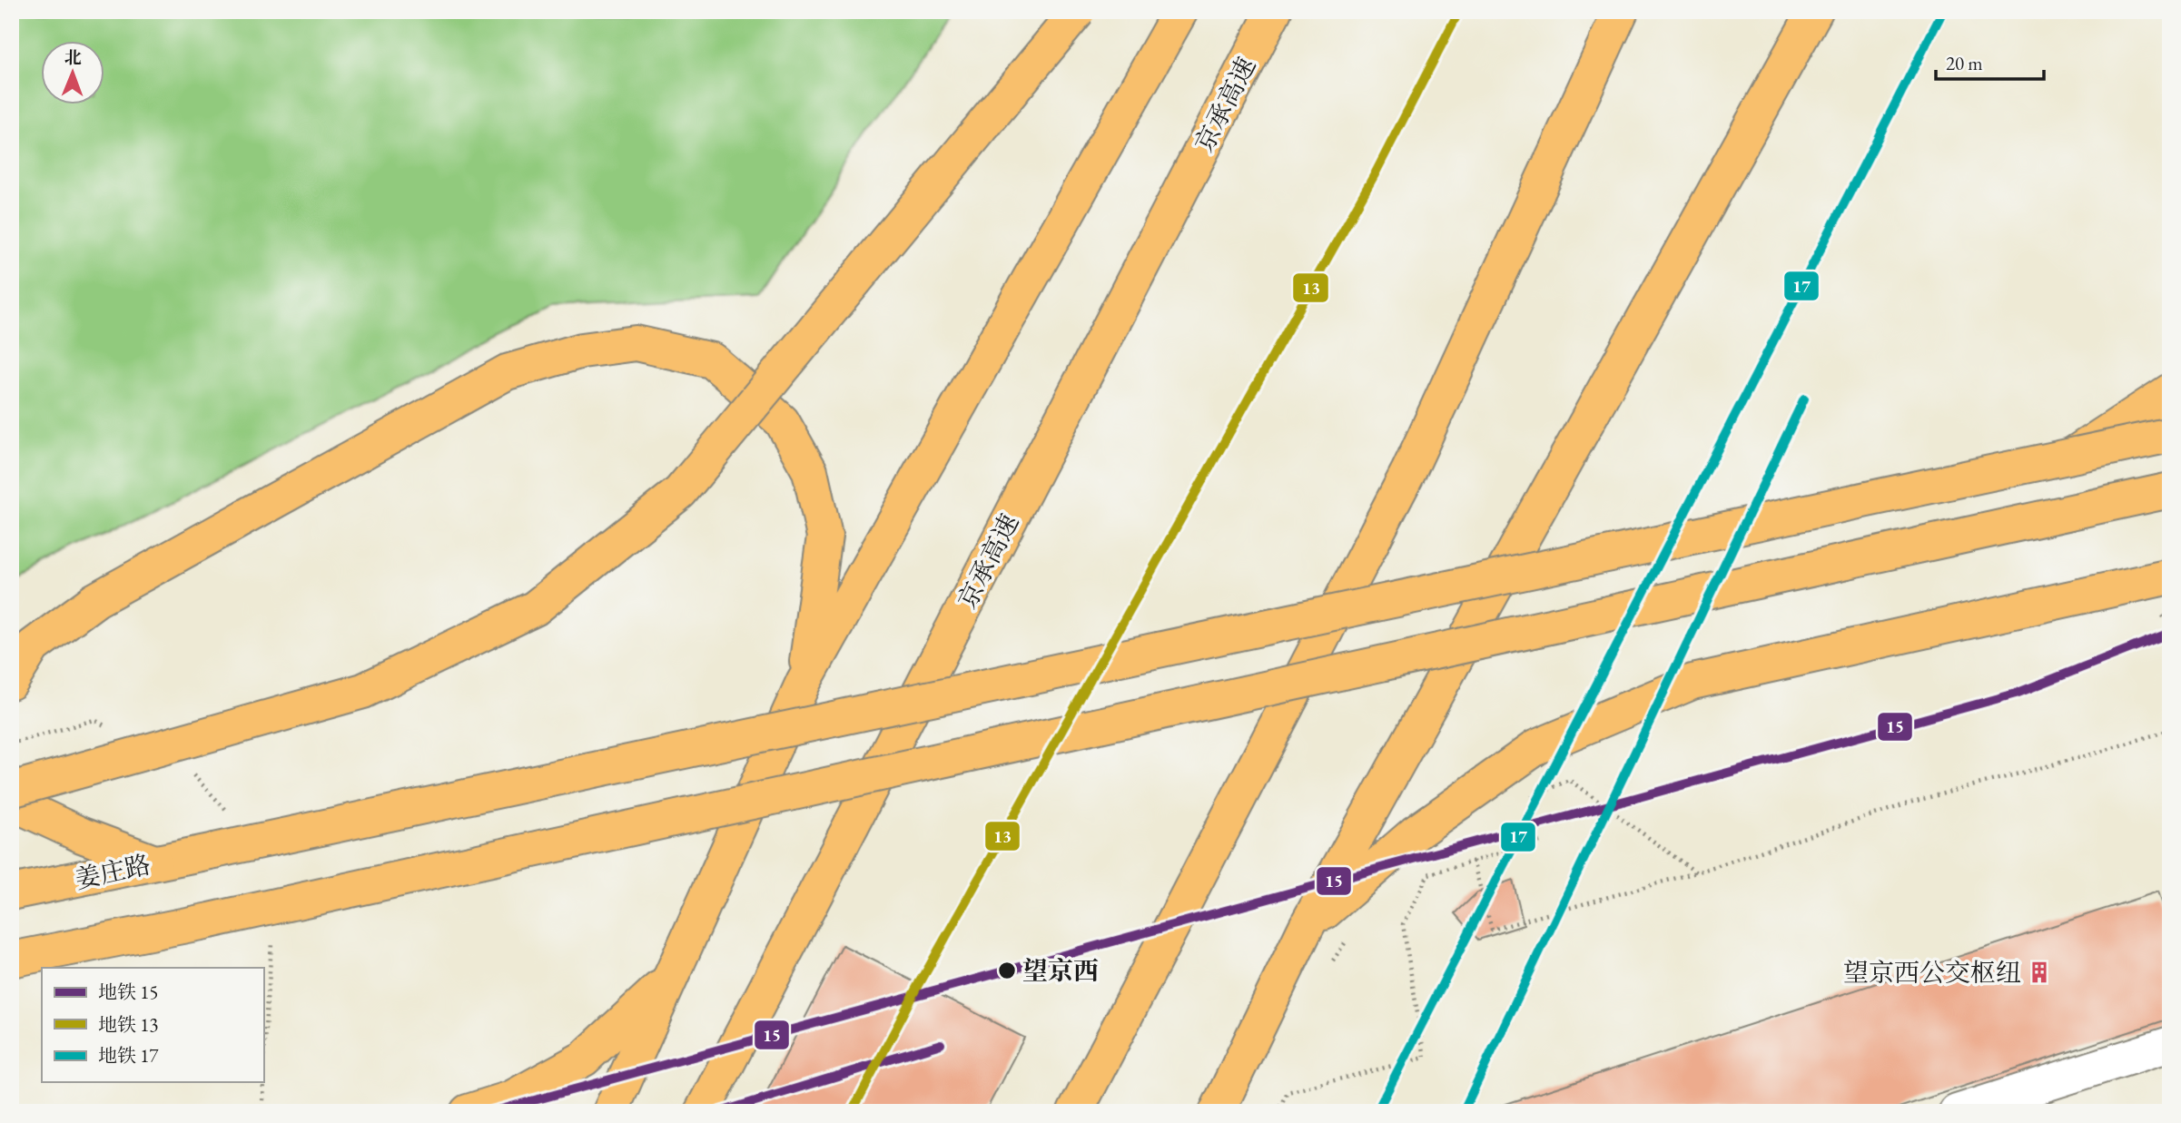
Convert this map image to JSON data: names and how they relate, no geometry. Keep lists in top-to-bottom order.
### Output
{
  "streets": {
    "main road": ["京承高速", "姜庄路"]
  },
  "places": {
    "other": ["望京西"],
    "building": ["望京西公交枢纽"]
  },
  "lines": ["metro line 13", "metro line 17", "metro line 15"],
  "legend": ["地铁 15", "地铁 13", "地铁 17"],
  "scale_bar": "20 m",
  "north": "top"
}
